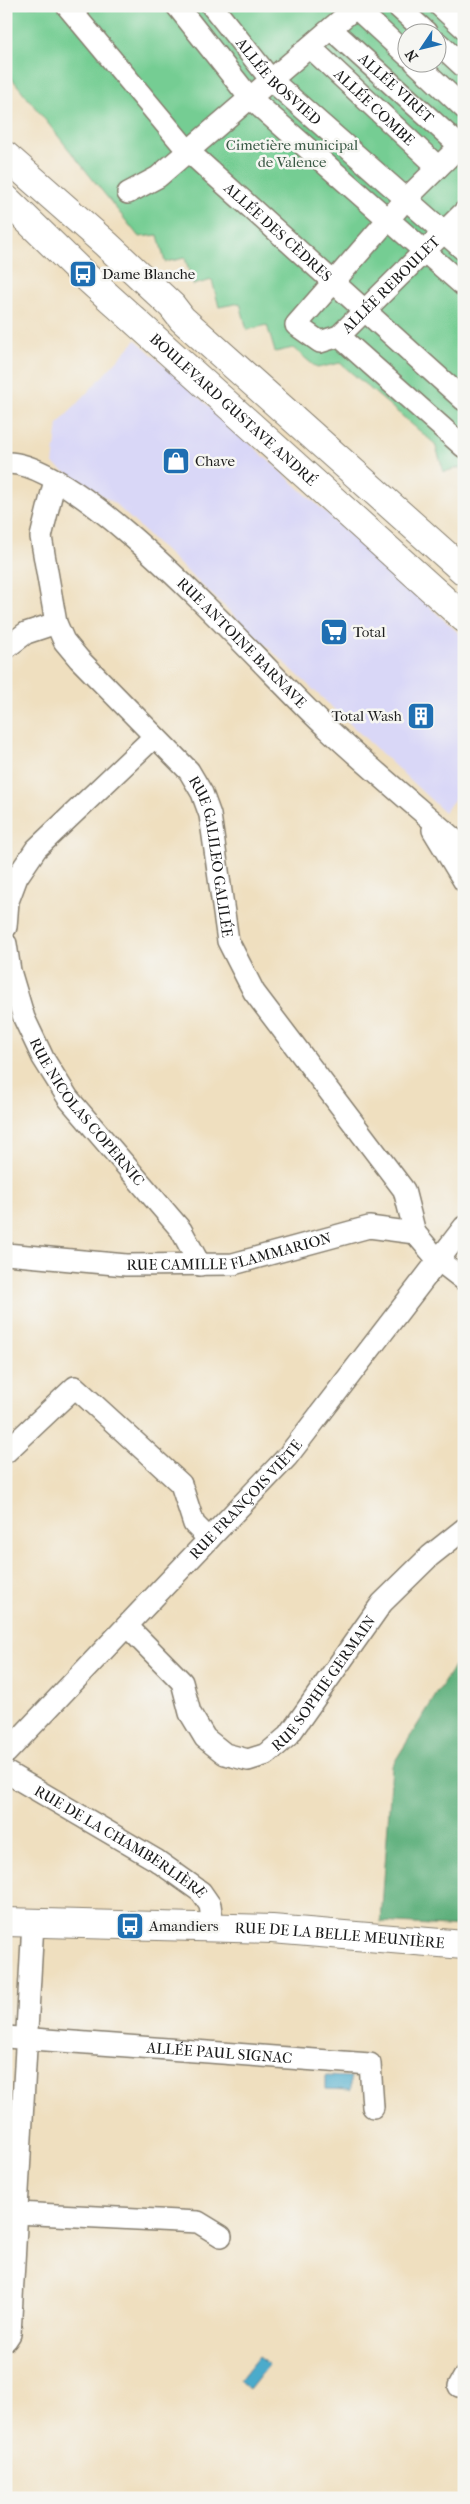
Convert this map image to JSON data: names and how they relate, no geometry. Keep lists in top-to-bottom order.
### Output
{
  "streets": {
    "main road": ["BOULEVARD GUSTAVE ANDRÉ", "RUE DE LA BELLE MEUNIÈRE"],
    "street": [
      "ALLÉE BOSVIED",
      "ALLÉE VIRET",
      "ALLÉE COMBE",
      "ALLÉE DES CÈDRES",
      "ALLÉE REBOULET",
      "RUE ANTOINE BARNAVE",
      "RUE GALILEO GALILÉE",
      "RUE NICOLAS COPERNIC",
      "RUE CAMILLE FLAMMARION",
      "RUE FRANÇOIS VIÈTE",
      "RUE SOPHIE GERMAIN",
      "RUE DE LA CHAMBERLIÈRE",
      "ALLÉE PAUL SIGNAC"
    ]
  },
  "crossings": [
    ["ALLÉE BOSVIED", "ALLÉE REBOULET"],
    ["ALLÉE DES CÈDRES", "ALLÉE REBOULET"],
    ["RUE ANTOINE BARNAVE", "RUE GALILEO GALILÉE"],
    ["RUE GALILEO GALILÉE", "RUE CAMILLE FLAMMARION"],
    ["RUE NICOLAS COPERNIC", "RUE CAMILLE FLAMMARION"],
    ["RUE FRANÇOIS VIÈTE", "RUE SOPHIE GERMAIN"],
    ["RUE DE LA CHAMBERLIÈRE", "RUE DE LA BELLE MEUNIÈRE"]
  ],
  "parks": ["Cimetière municipal de Valence"],
  "places": {
    "bus stop": ["Dame Blanche", "Amandiers"],
    "shop": ["Chave"],
    "supermarket": ["Total"],
    "building": ["Total Wash"]
  },
  "north": "bottom left"
}
